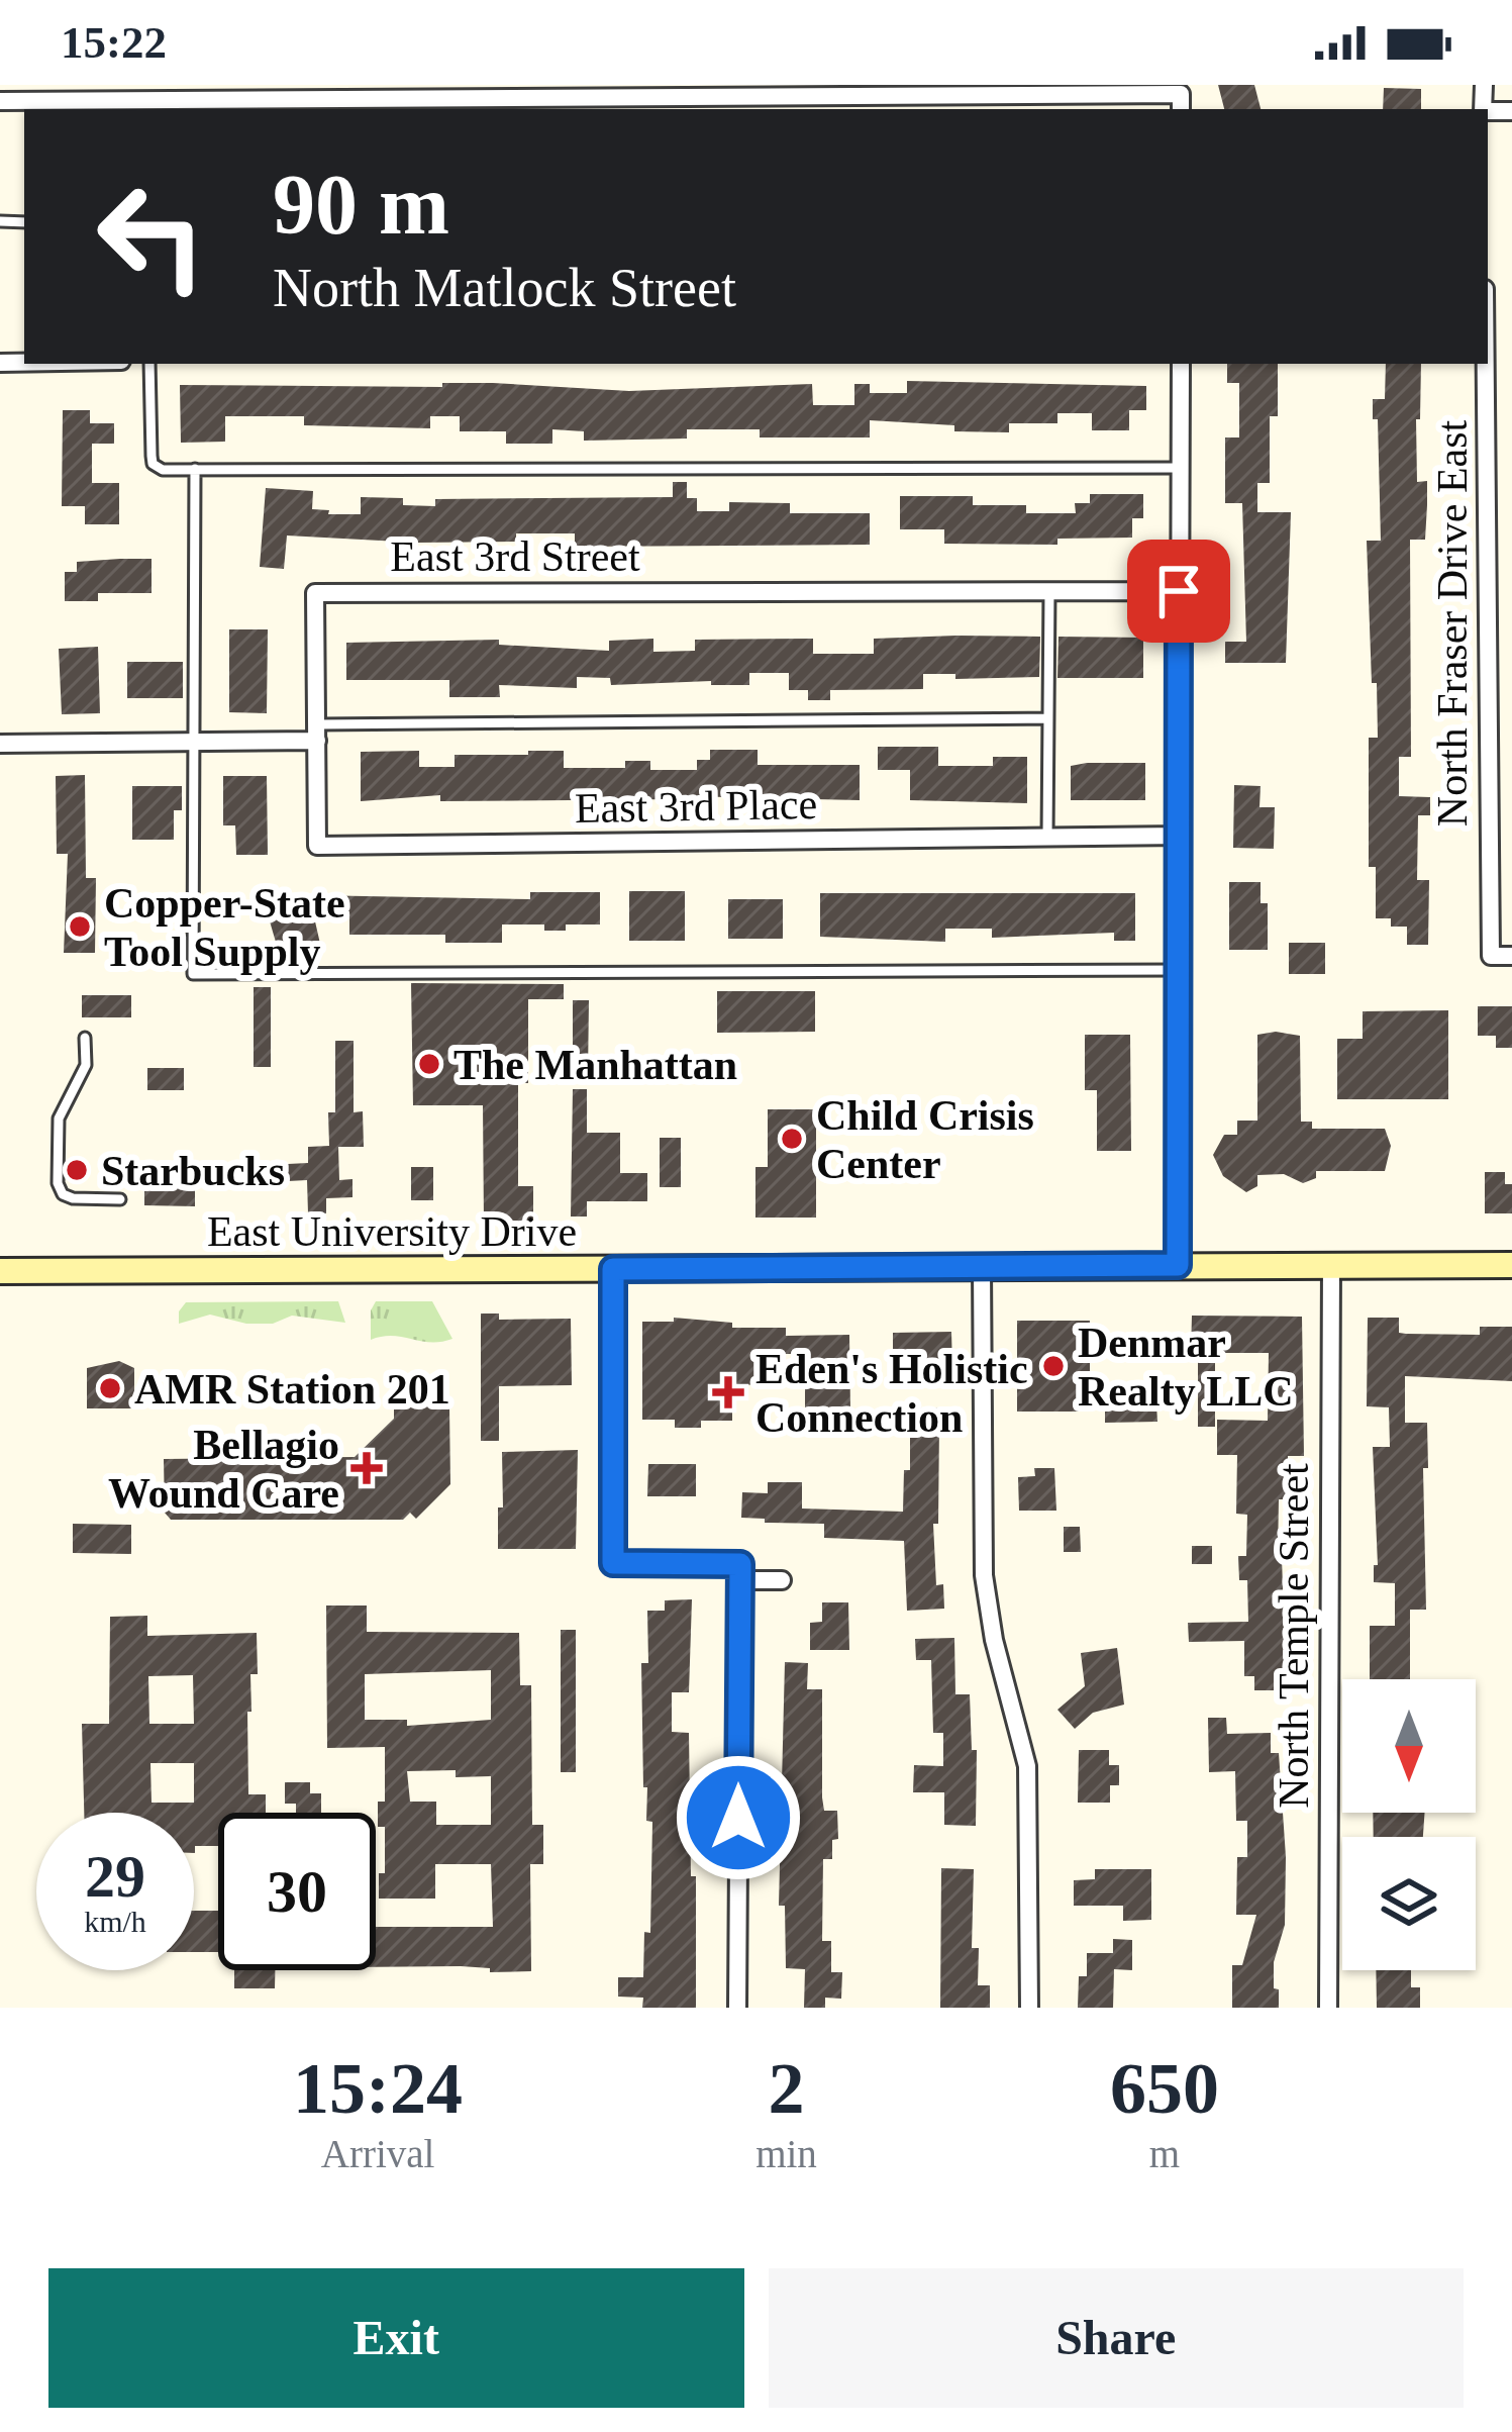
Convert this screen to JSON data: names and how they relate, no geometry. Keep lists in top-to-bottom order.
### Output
{
  "streets": {
    "main road": ["East University Drive"],
    "street": [
      "East 3rd Street",
      "North Fraser Drive East",
      "East 3rd Place",
      "North Temple Street"
    ]
  },
  "crossings": [
    ["East 3rd Street", "East 3rd Place"],
    ["East University Drive", "North Temple Street"]
  ],
  "places": {
    "other": [
      "Copper-State Tool Supply",
      "The Manhattan",
      "Child Crisis Center",
      "Starbucks",
      "Denmar Realty LLC",
      "AMR Station 201"
    ],
    "health": ["Eden's Holistic Connection", "Bellagio Wound Care"]
  },
  "north": "bottom",
  "page": {
    "status": "15:22",
    "turn": ["90 m", "North Matlock Street"],
    "speed": "29 km/h",
    "limit": "30",
    "eta": [
      "15:24",
      "Arrival",
      "2",
      "min",
      "650",
      "m"
    ],
    "buttons": ["Exit", "Share"]
  }
}
